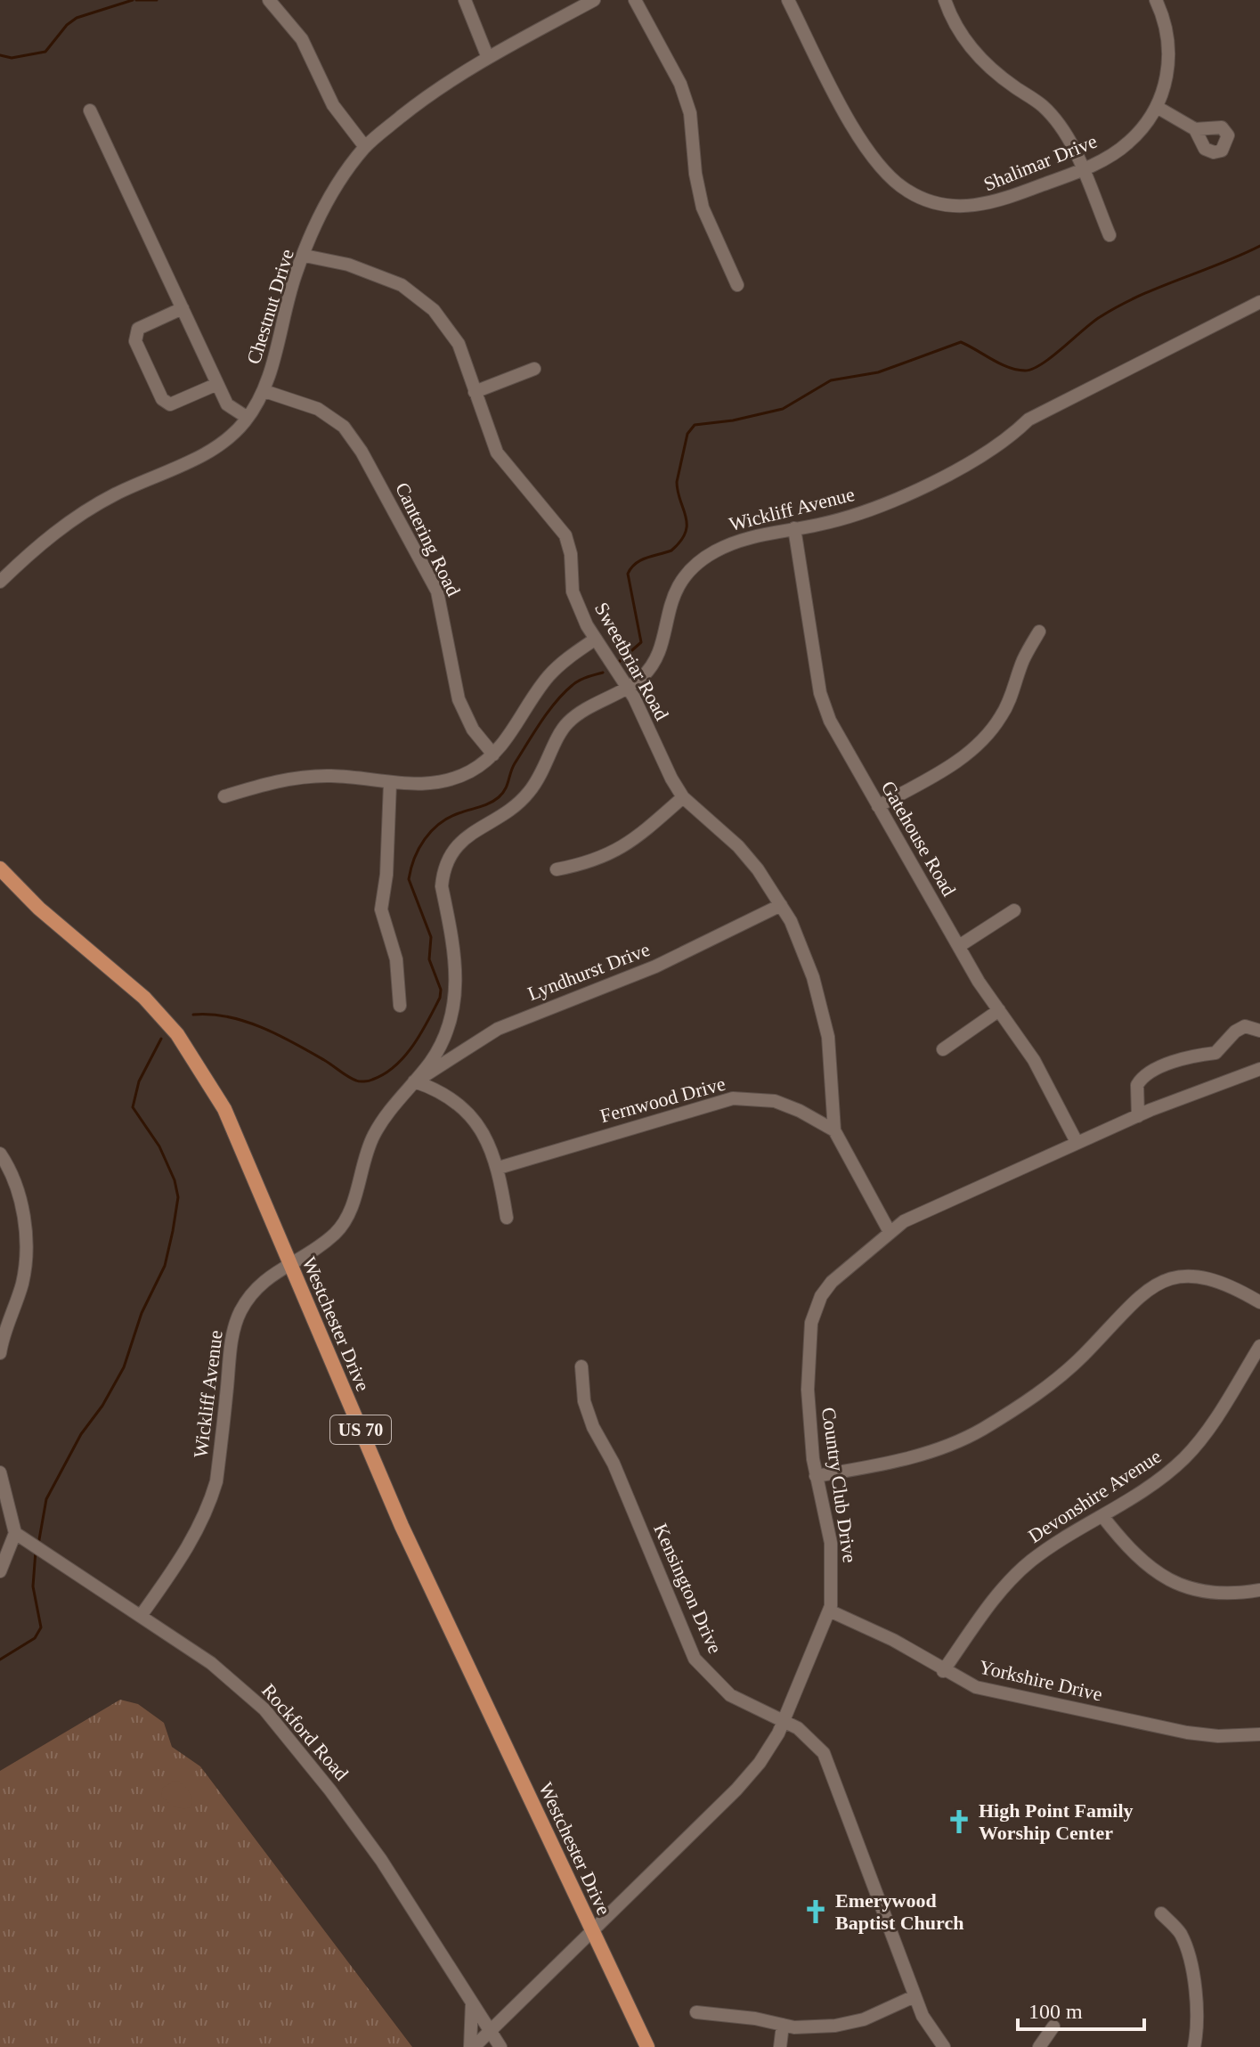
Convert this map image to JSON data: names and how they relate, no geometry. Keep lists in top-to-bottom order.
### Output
{
  "streets": {
    "main road": ["Westchester Drive", "US 70"],
    "street": [
      "Shalimar Drive",
      "Chestnut Drive",
      "Wickliff Avenue",
      "Cantering Road",
      "Sweetbriar Road",
      "Gatehouse Road",
      "Lyndhurst Drive",
      "Fernwood Drive",
      "Country Club Drive",
      "Devonshire Avenue",
      "Kensington Drive",
      "Yorkshire Drive",
      "Rockford Road"
    ]
  },
  "crossings": [
    ["Chestnut Drive", "Cantering Road"],
    ["Chestnut Drive", "Sweetbriar Road"],
    ["Wickliff Avenue", "Sweetbriar Road"],
    ["Wickliff Avenue", "Gatehouse Road"],
    ["Wickliff Avenue", "Lyndhurst Drive"],
    ["Wickliff Avenue", "Westchester Drive"],
    ["Wickliff Avenue", "Rockford Road"],
    ["Sweetbriar Road", "Lyndhurst Drive"],
    ["Sweetbriar Road", "Fernwood Drive"],
    ["Sweetbriar Road", "Country Club Drive"],
    ["Gatehouse Road", "Country Club Drive"],
    ["Westchester Drive", "Country Club Drive"],
    ["Country Club Drive", "Kensington Drive"],
    ["Country Club Drive", "Yorkshire Drive"],
    ["Country Club Drive", "Rockford Road"],
    ["Devonshire Avenue", "Yorkshire Drive"]
  ],
  "places": {
    "church": ["High Point Family Worship Center", "Emerywood Baptist Church"]
  },
  "scale_bar": "100 m"
}
